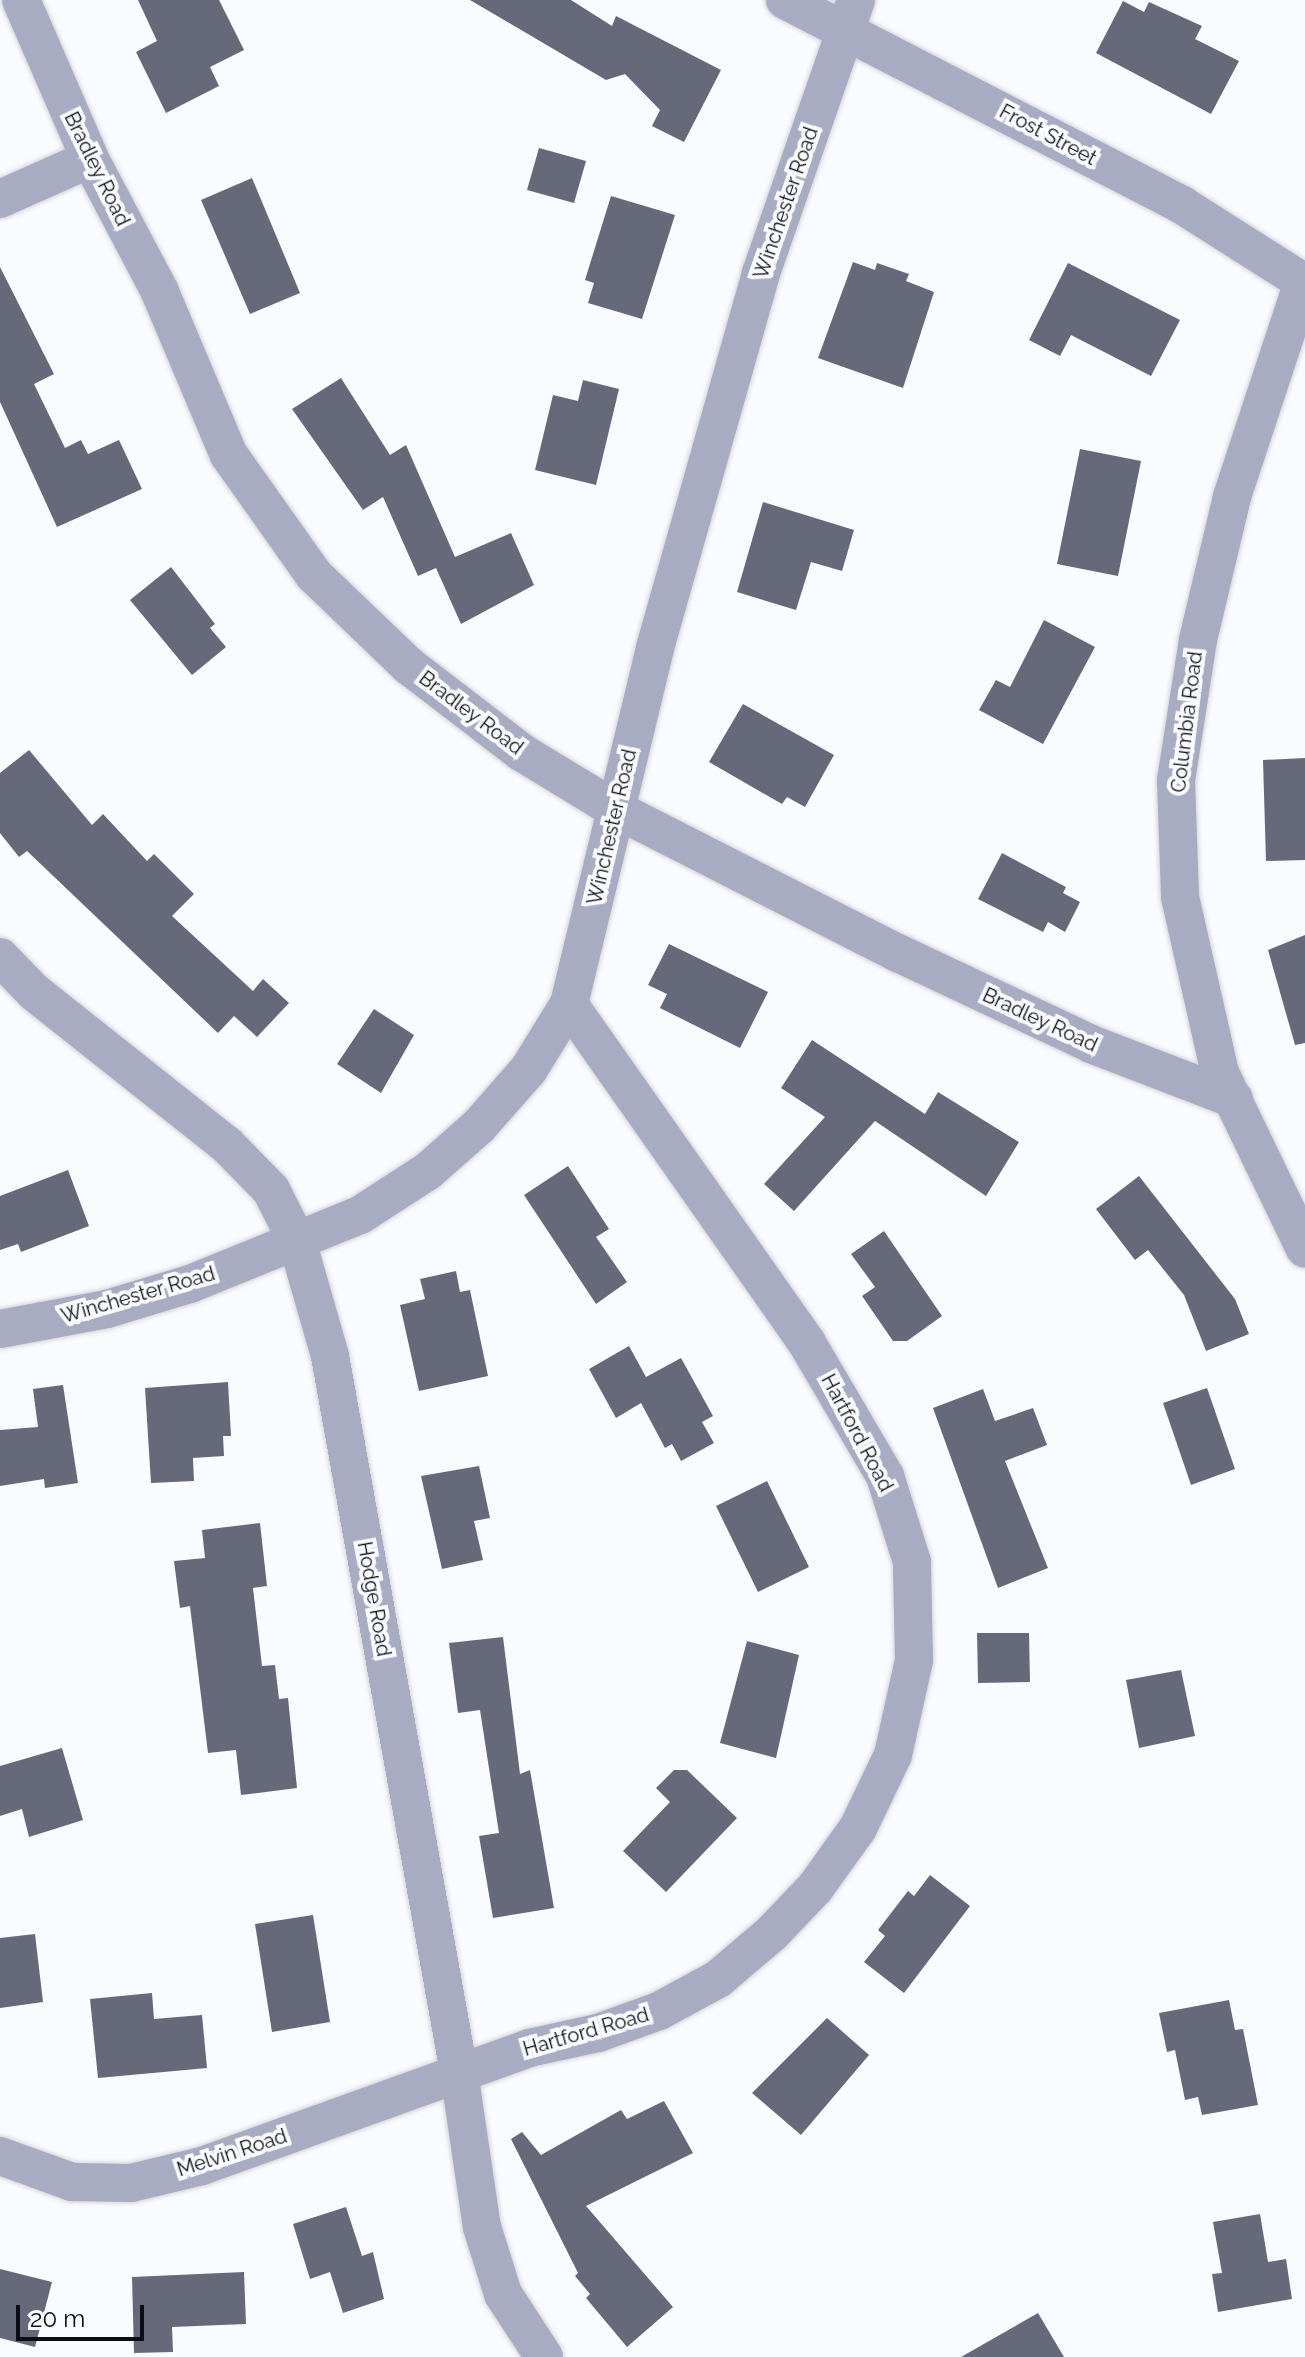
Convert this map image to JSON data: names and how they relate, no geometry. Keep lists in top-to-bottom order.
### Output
{
  "streets": {
    "street": [
      "Frost Street",
      "Bradley Road",
      "Winchester Road",
      "Columbia Road",
      "Hartford Road",
      "Hodge Road",
      "Melvin Road"
    ]
  },
  "crossings": [
    ["Frost Street", "Winchester Road"],
    ["Frost Street", "Columbia Road"],
    ["Bradley Road", "Winchester Road"],
    ["Bradley Road", "Columbia Road"],
    ["Winchester Road", "Hartford Road"],
    ["Winchester Road", "Hodge Road"],
    ["Hartford Road", "Hodge Road"],
    ["Hartford Road", "Melvin Road"],
    ["Hodge Road", "Melvin Road"]
  ],
  "scale_bar": "20 m"
}
